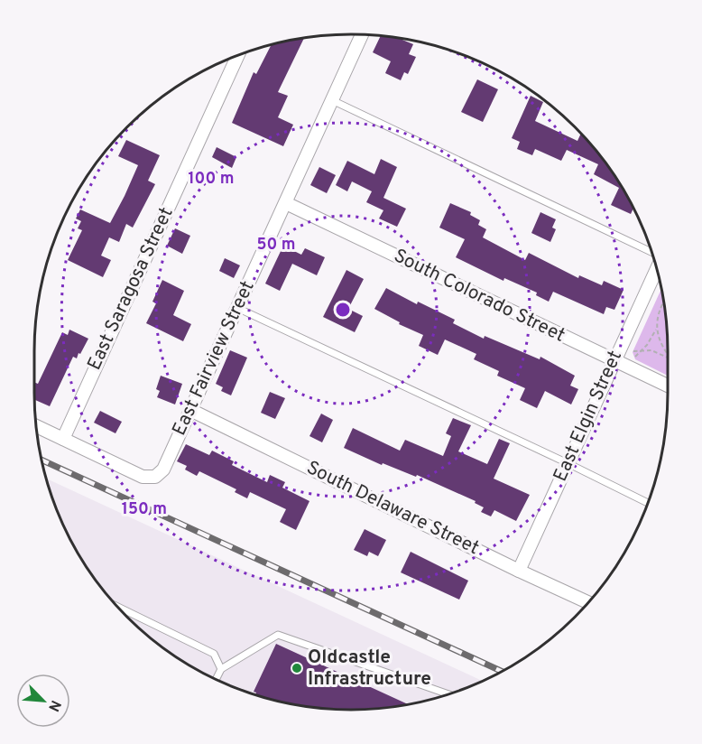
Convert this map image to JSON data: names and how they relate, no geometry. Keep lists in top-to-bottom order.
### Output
{
  "streets": {
    "street": [
      "East Saragosa Street",
      "South Colorado Street",
      "East Fairview Street",
      "East Elgin Street",
      "South Delaware Street"
    ]
  },
  "crossings": [
    ["East Saragosa Street", "East Fairview Street"],
    ["South Colorado Street", "East Fairview Street"],
    ["South Colorado Street", "East Elgin Street"],
    ["East Fairview Street", "South Delaware Street"],
    ["East Elgin Street", "South Delaware Street"]
  ],
  "places": ["Oldcastle Infrastructure"],
  "north": "bottom right",
  "rings": ["100 m", "50 m", "150 m"]
}
